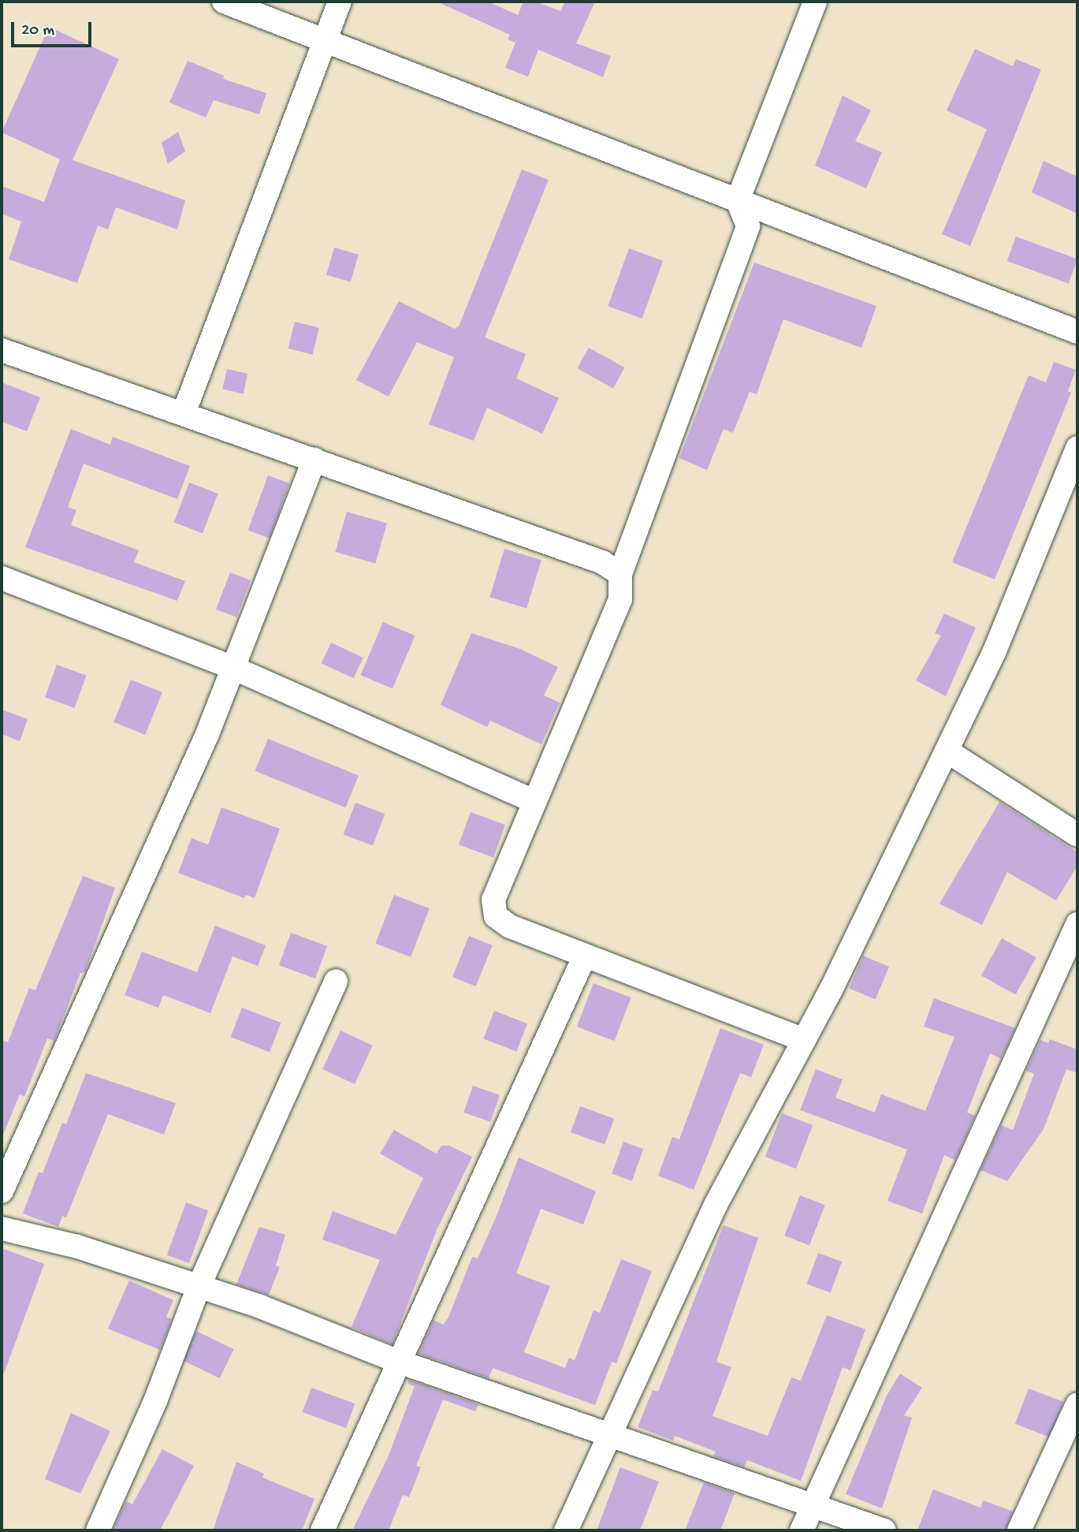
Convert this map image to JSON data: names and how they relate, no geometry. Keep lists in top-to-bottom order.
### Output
{
  "scale_bar": "20 m"
}
